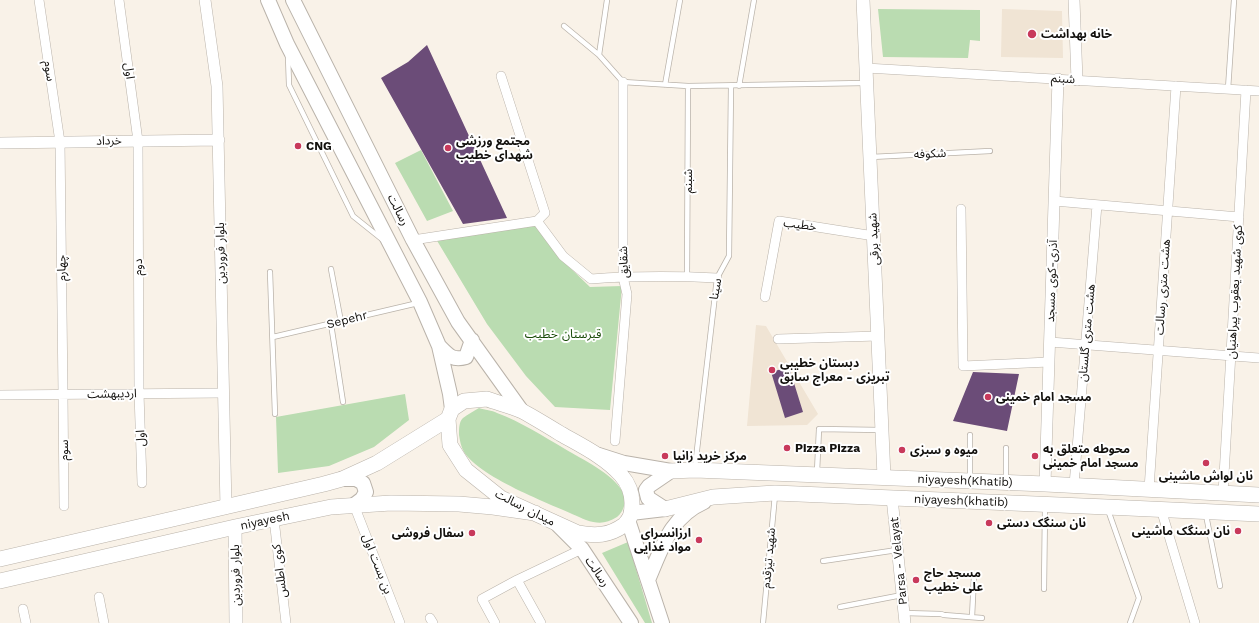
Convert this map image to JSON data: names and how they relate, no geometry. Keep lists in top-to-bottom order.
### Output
{
  "streets": {
    "highway": [
      "niyayesh(Khatib)",
      "niyayesh(khatib)",
      "میدان رسالت",
      "niyayesh"
    ],
    "main road": ["رسالت", "شهید برقی", "بلوار فروردین"],
    "street": [
      "سوم",
      "اول",
      "شبنم",
      "خرداد",
      "خطیب",
      "شقایق",
      "دوم",
      "چهارم",
      "آذری-کوی مسجد",
      "هشت متری رسالت",
      "کوی شهید یعقوب پیراهنیان",
      "هشت متری گلستان",
      "اردیبهشت",
      "Parsa - Velayat",
      "بن بست اول",
      "کوی اطلس"
    ],
    "lane": [
      "شکوفه",
      "سینا",
      "Sepehr",
      "شهید تیزقدم"
    ]
  },
  "crossings": [
    ["سوم", "خرداد"],
    ["سوم", "چهارم"],
    ["سوم", "اردیبهشت"],
    ["اول", "خرداد"],
    ["اول", "دوم"],
    ["اول", "اردیبهشت"],
    ["شبنم", "شهید برقی"],
    ["شبنم", "آذری-کوی مسجد"],
    ["شبنم", "هشت متری رسالت"],
    ["شبنم", "کوی شهید یعقوب پیراهنیان"],
    ["خرداد", "بلوار فروردین"],
    ["خرداد", "دوم"],
    ["خرداد", "چهارم"],
    ["شکوفه", "شهید برقی"],
    ["رسالت", "Sepehr"],
    ["رسالت", "میدان رسالت"],
    ["رسالت", "niyayesh"],
    ["خطیب", "شهید برقی"],
    ["شهید برقی", "niyayesh(Khatib)"],
    ["بلوار فروردین", "اردیبهشت"],
    ["بلوار فروردین", "niyayesh"],
    ["دوم", "اردیبهشت"],
    ["چهارم", "اردیبهشت"],
    ["آذری-کوی مسجد", "niyayesh(Khatib)"],
    ["هشت متری رسالت", "niyayesh(Khatib)"],
    ["سینا", "niyayesh(Khatib)"],
    ["کوی شهید یعقوب پیراهنیان", "niyayesh(Khatib)"],
    ["هشت متری گلستان", "niyayesh(Khatib)"],
    ["niyayesh(khatib)", "شهید تیزقدم"],
    ["niyayesh(khatib)", "Parsa - Velayat"],
    ["میدان رسالت", "niyayesh"],
    ["niyayesh", "بن بست اول"],
    ["niyayesh", "کوی اطلس"]
  ],
  "parks": ["قبرستان خطیب"],
  "places": [
    "خانه بهداشت",
    "CNG",
    "مجتمع ورزشی شهدای خطیب",
    "دبستان خطیبی تبریزی - معراج سابق",
    "مسجد امام خمینی",
    "Pizza Pizza",
    "میوه و سبزی",
    "مرکز خرید زانیا",
    "محوطه متعلق به مسجد امام خمینی",
    "نان لواش ماشینی",
    "نان سنگک دستی",
    "نان سنگک ماشینی",
    "سفال فروشی",
    "ارزانسرای مواد غذایی",
    "مسجد حاج علی خطیب"
  ]
}
